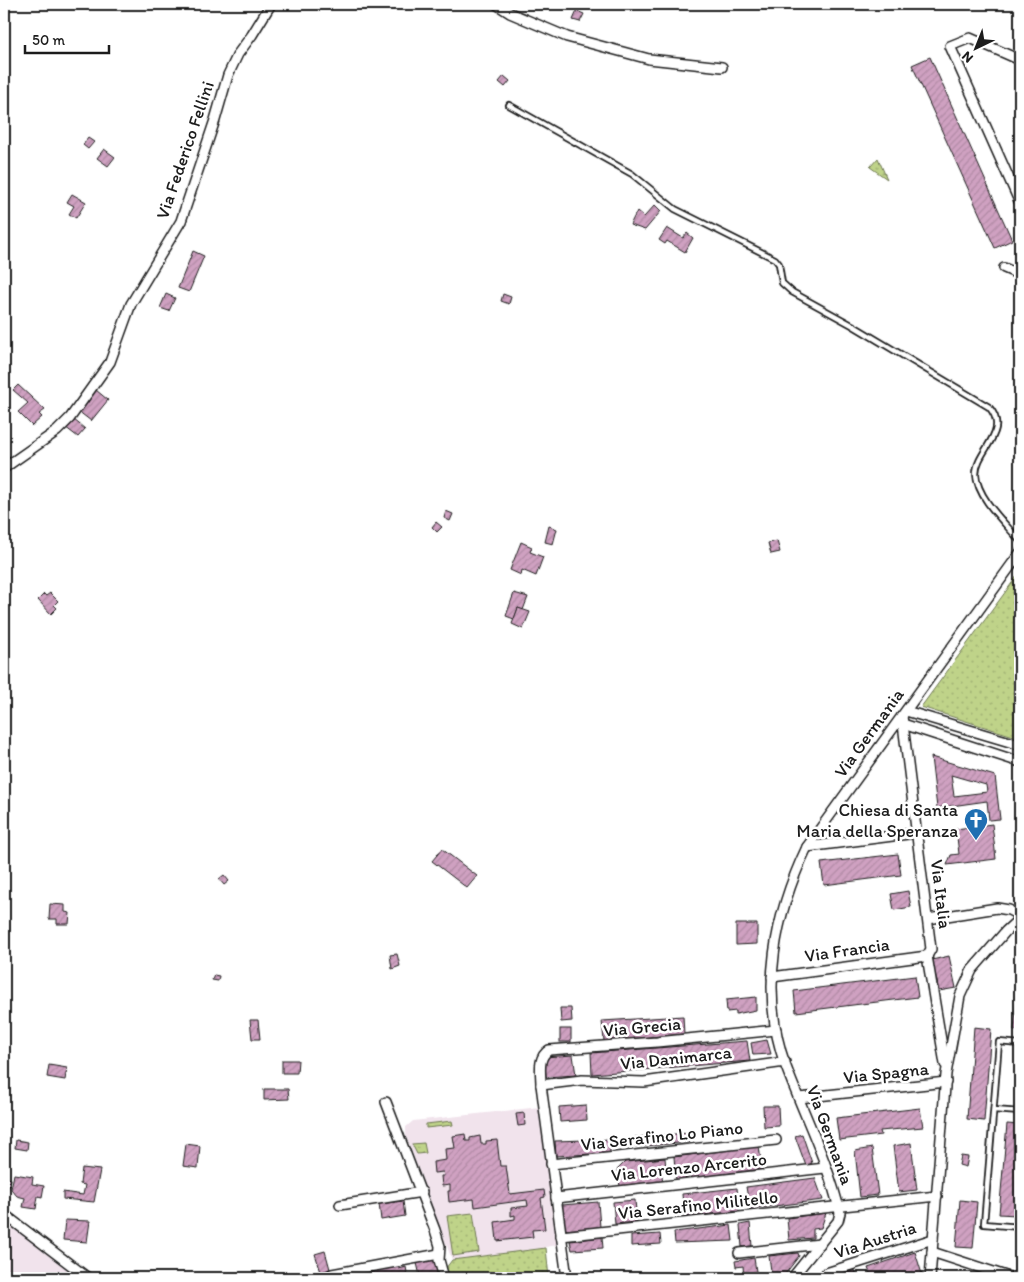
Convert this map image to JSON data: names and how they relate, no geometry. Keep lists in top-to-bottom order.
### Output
{
  "streets": {
    "street": [
      "Via Federico Fellini",
      "Via Germania",
      "Via Italia",
      "Via Francia",
      "Via Grecia",
      "Via Danimarca",
      "Via Spagna",
      "Via Serafino Lo Piano",
      "Via Lorenzo Arcerito",
      "Via Serafino Militello",
      "Via Austria"
    ]
  },
  "crossings": [
    ["Via Germania", "Via Italia"],
    ["Via Germania", "Via Francia"],
    ["Via Germania", "Via Grecia"],
    ["Via Germania", "Via Danimarca"],
    ["Via Germania", "Via Spagna"],
    ["Via Germania", "Via Lorenzo Arcerito"],
    ["Via Germania", "Via Serafino Militello"],
    ["Via Italia", "Via Francia"],
    ["Via Italia", "Via Spagna"],
    ["Via Grecia", "Via Danimarca"],
    ["Via Grecia", "Via Serafino Lo Piano"],
    ["Via Grecia", "Via Lorenzo Arcerito"],
    ["Via Grecia", "Via Serafino Militello"]
  ],
  "places": {
    "church": ["Chiesa di Santa Maria della Speranza"]
  },
  "scale_bar": "50 m",
  "north": "bottom left"
}
